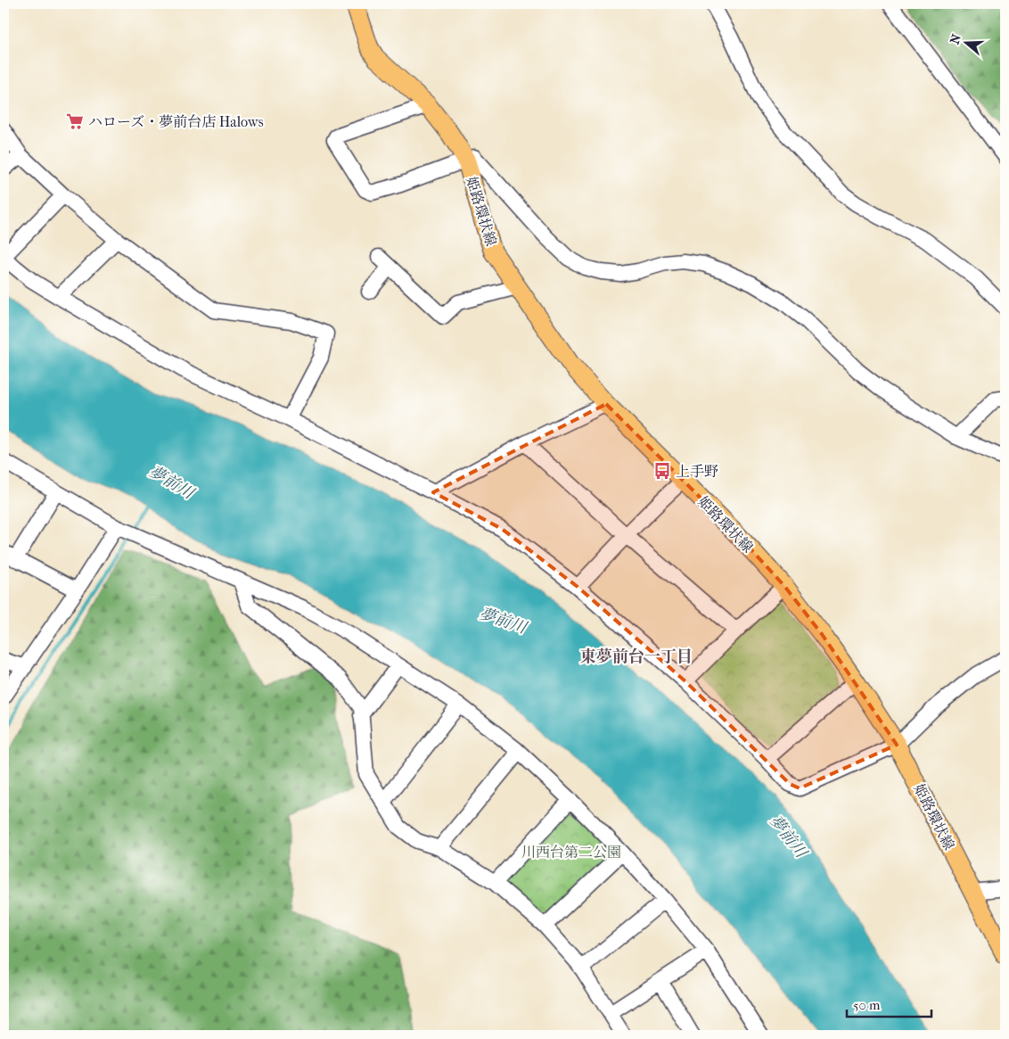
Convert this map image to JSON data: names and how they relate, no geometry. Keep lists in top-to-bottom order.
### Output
{
  "streets": {
    "main road": ["姫路環状線"]
  },
  "districts": ["東夢前台一丁目"],
  "water": ["夢前川"],
  "parks": ["川西台第二公園"],
  "places": {
    "supermarket": ["ハローズ・夢前台店 Halows"],
    "bus stop": ["上手野"]
  },
  "scale_bar": "50 m",
  "north": "left"
}
